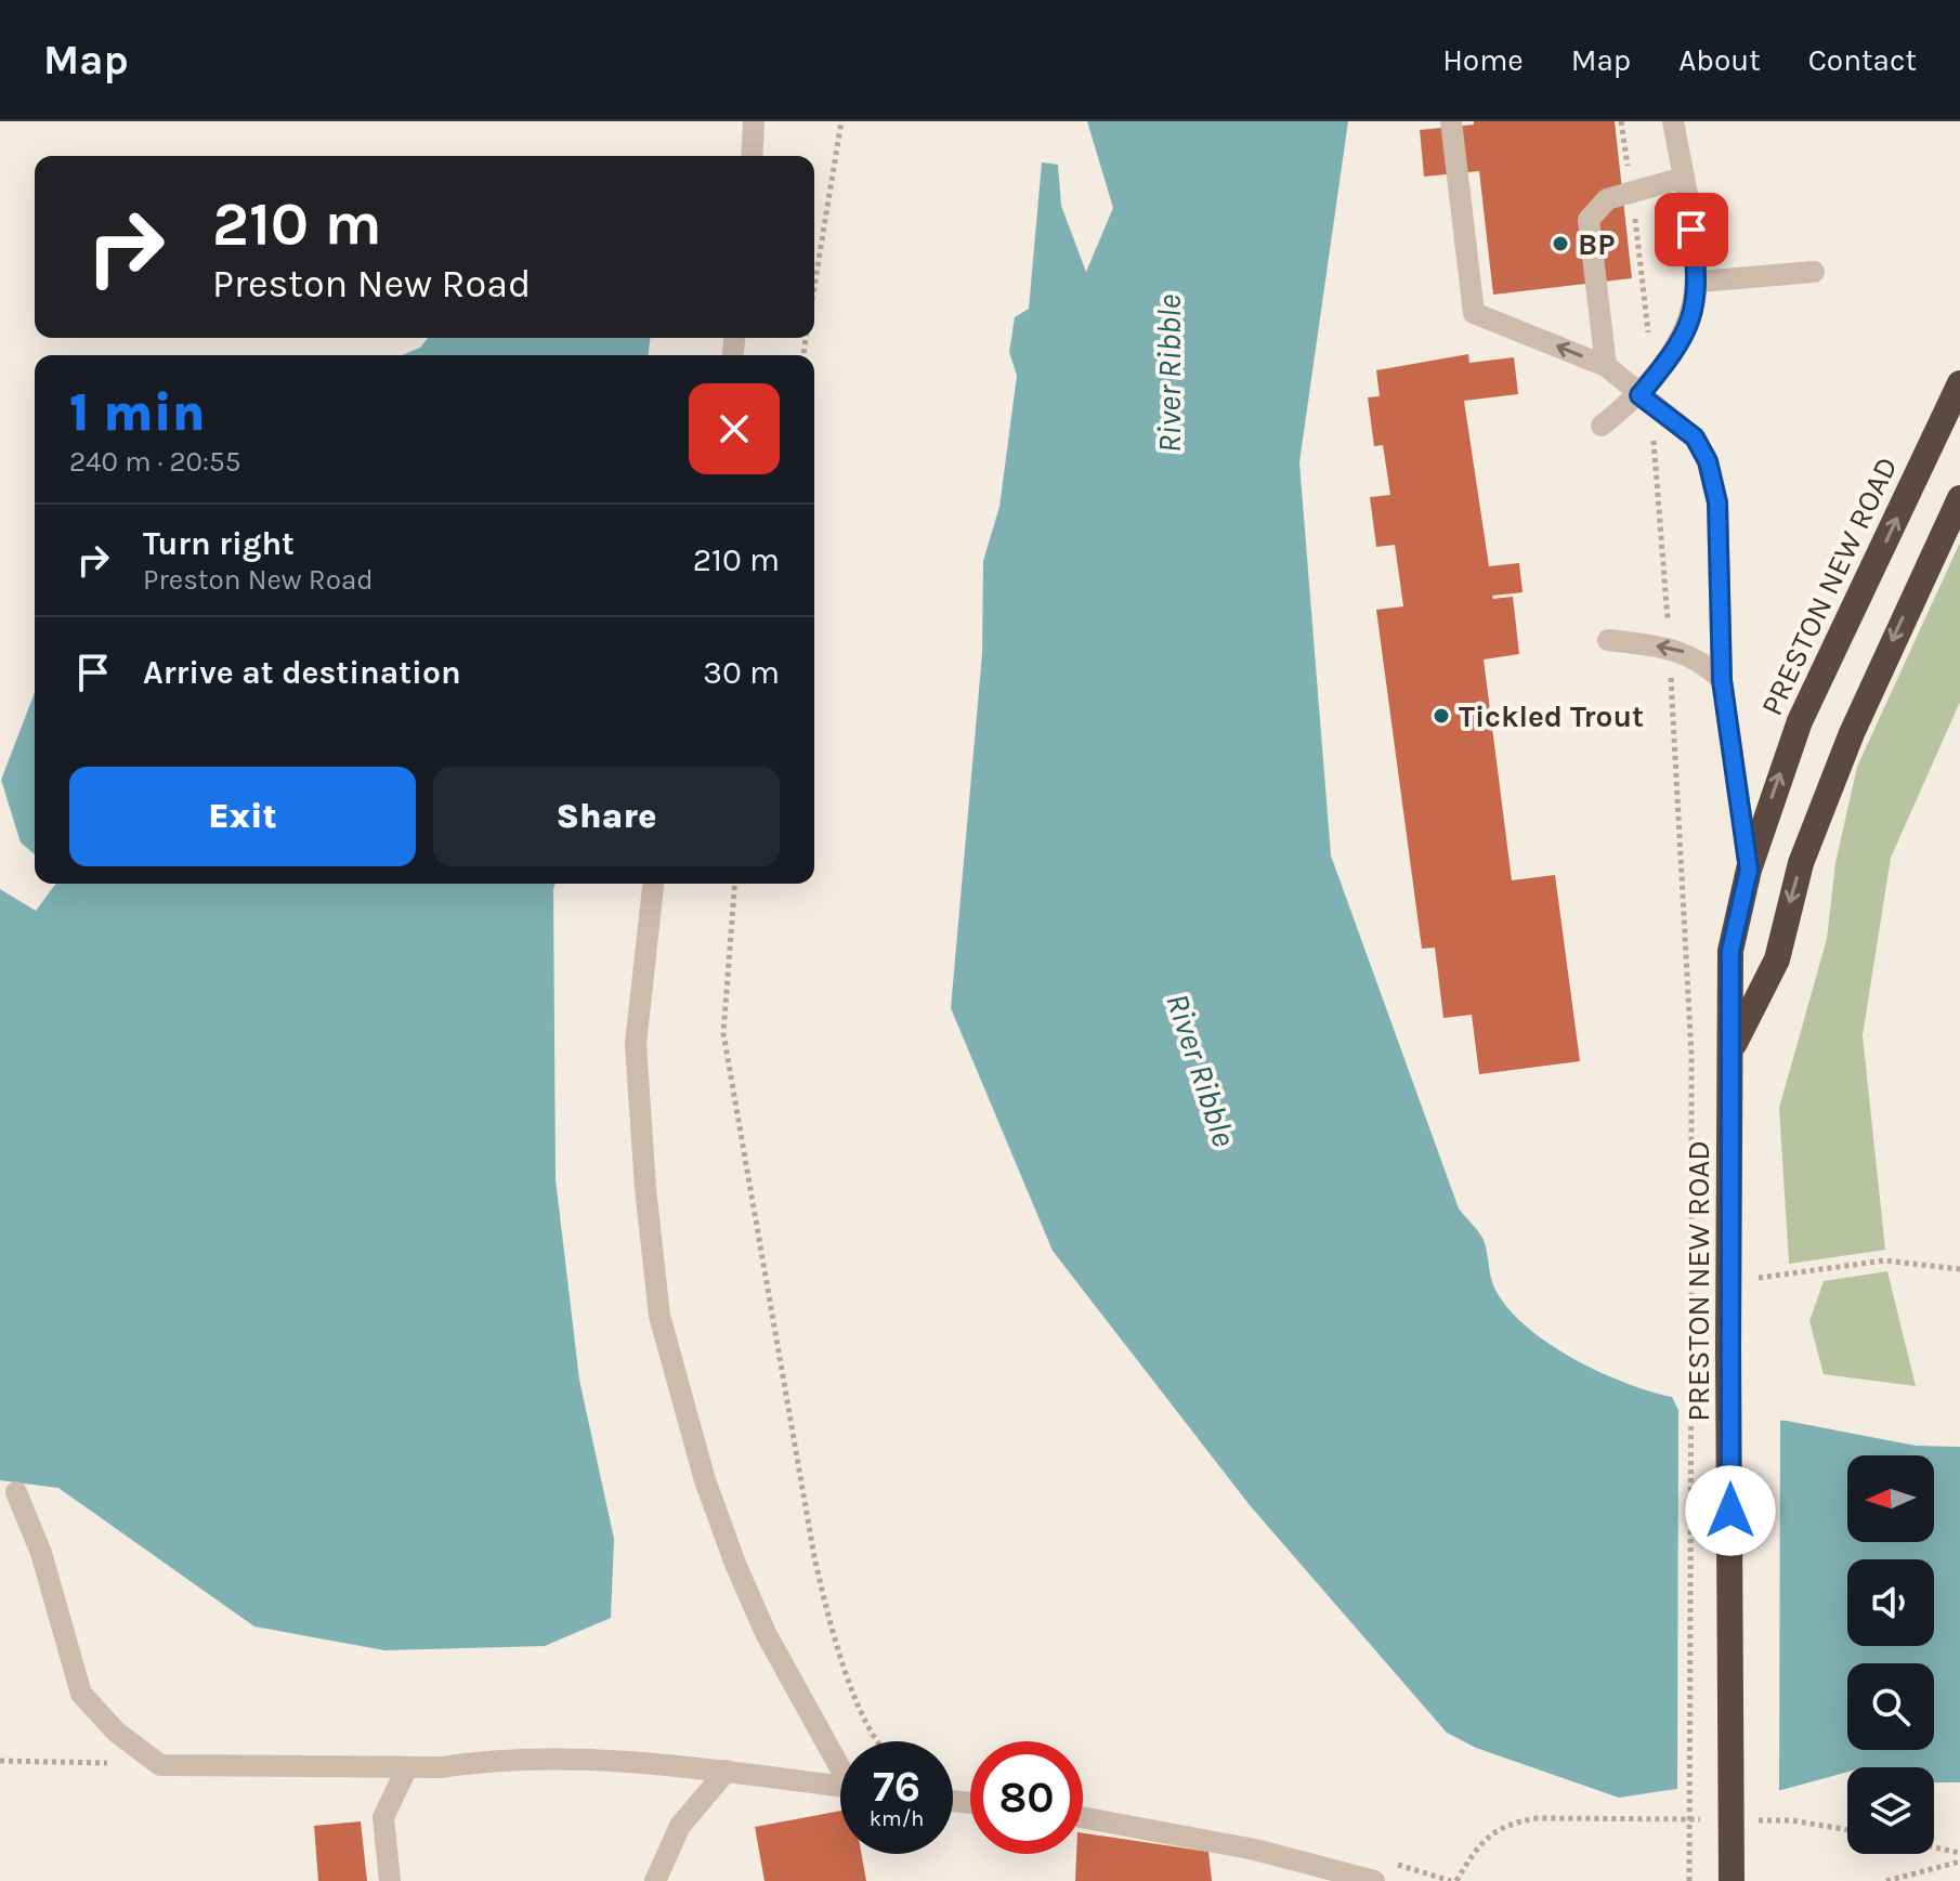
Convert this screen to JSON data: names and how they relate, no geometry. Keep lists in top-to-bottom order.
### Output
{
  "streets": {
    "highway": ["PRESTON NEW ROAD"]
  },
  "water": ["River Ribble"],
  "places": ["BP", "Tickled Trout"],
  "north": "left",
  "page": {
    "header": "Map",
    "nav": [
      "Home",
      "Map",
      "About",
      "Contact"
    ],
    "turn": ["210 m", "Preston New Road"],
    "heading": ["1 min", "240 m · 20:55"],
    "list": [
      {
        "name": "Turn right",
        "note": "Preston New Road",
        "value": "210 m"
      },
      {
        "name": "Arrive at destination",
        "value": "30 m"
      }
    ],
    "buttons": ["Exit", "Share"],
    "speed": "76 km/h",
    "limit": "80"
  }
}
